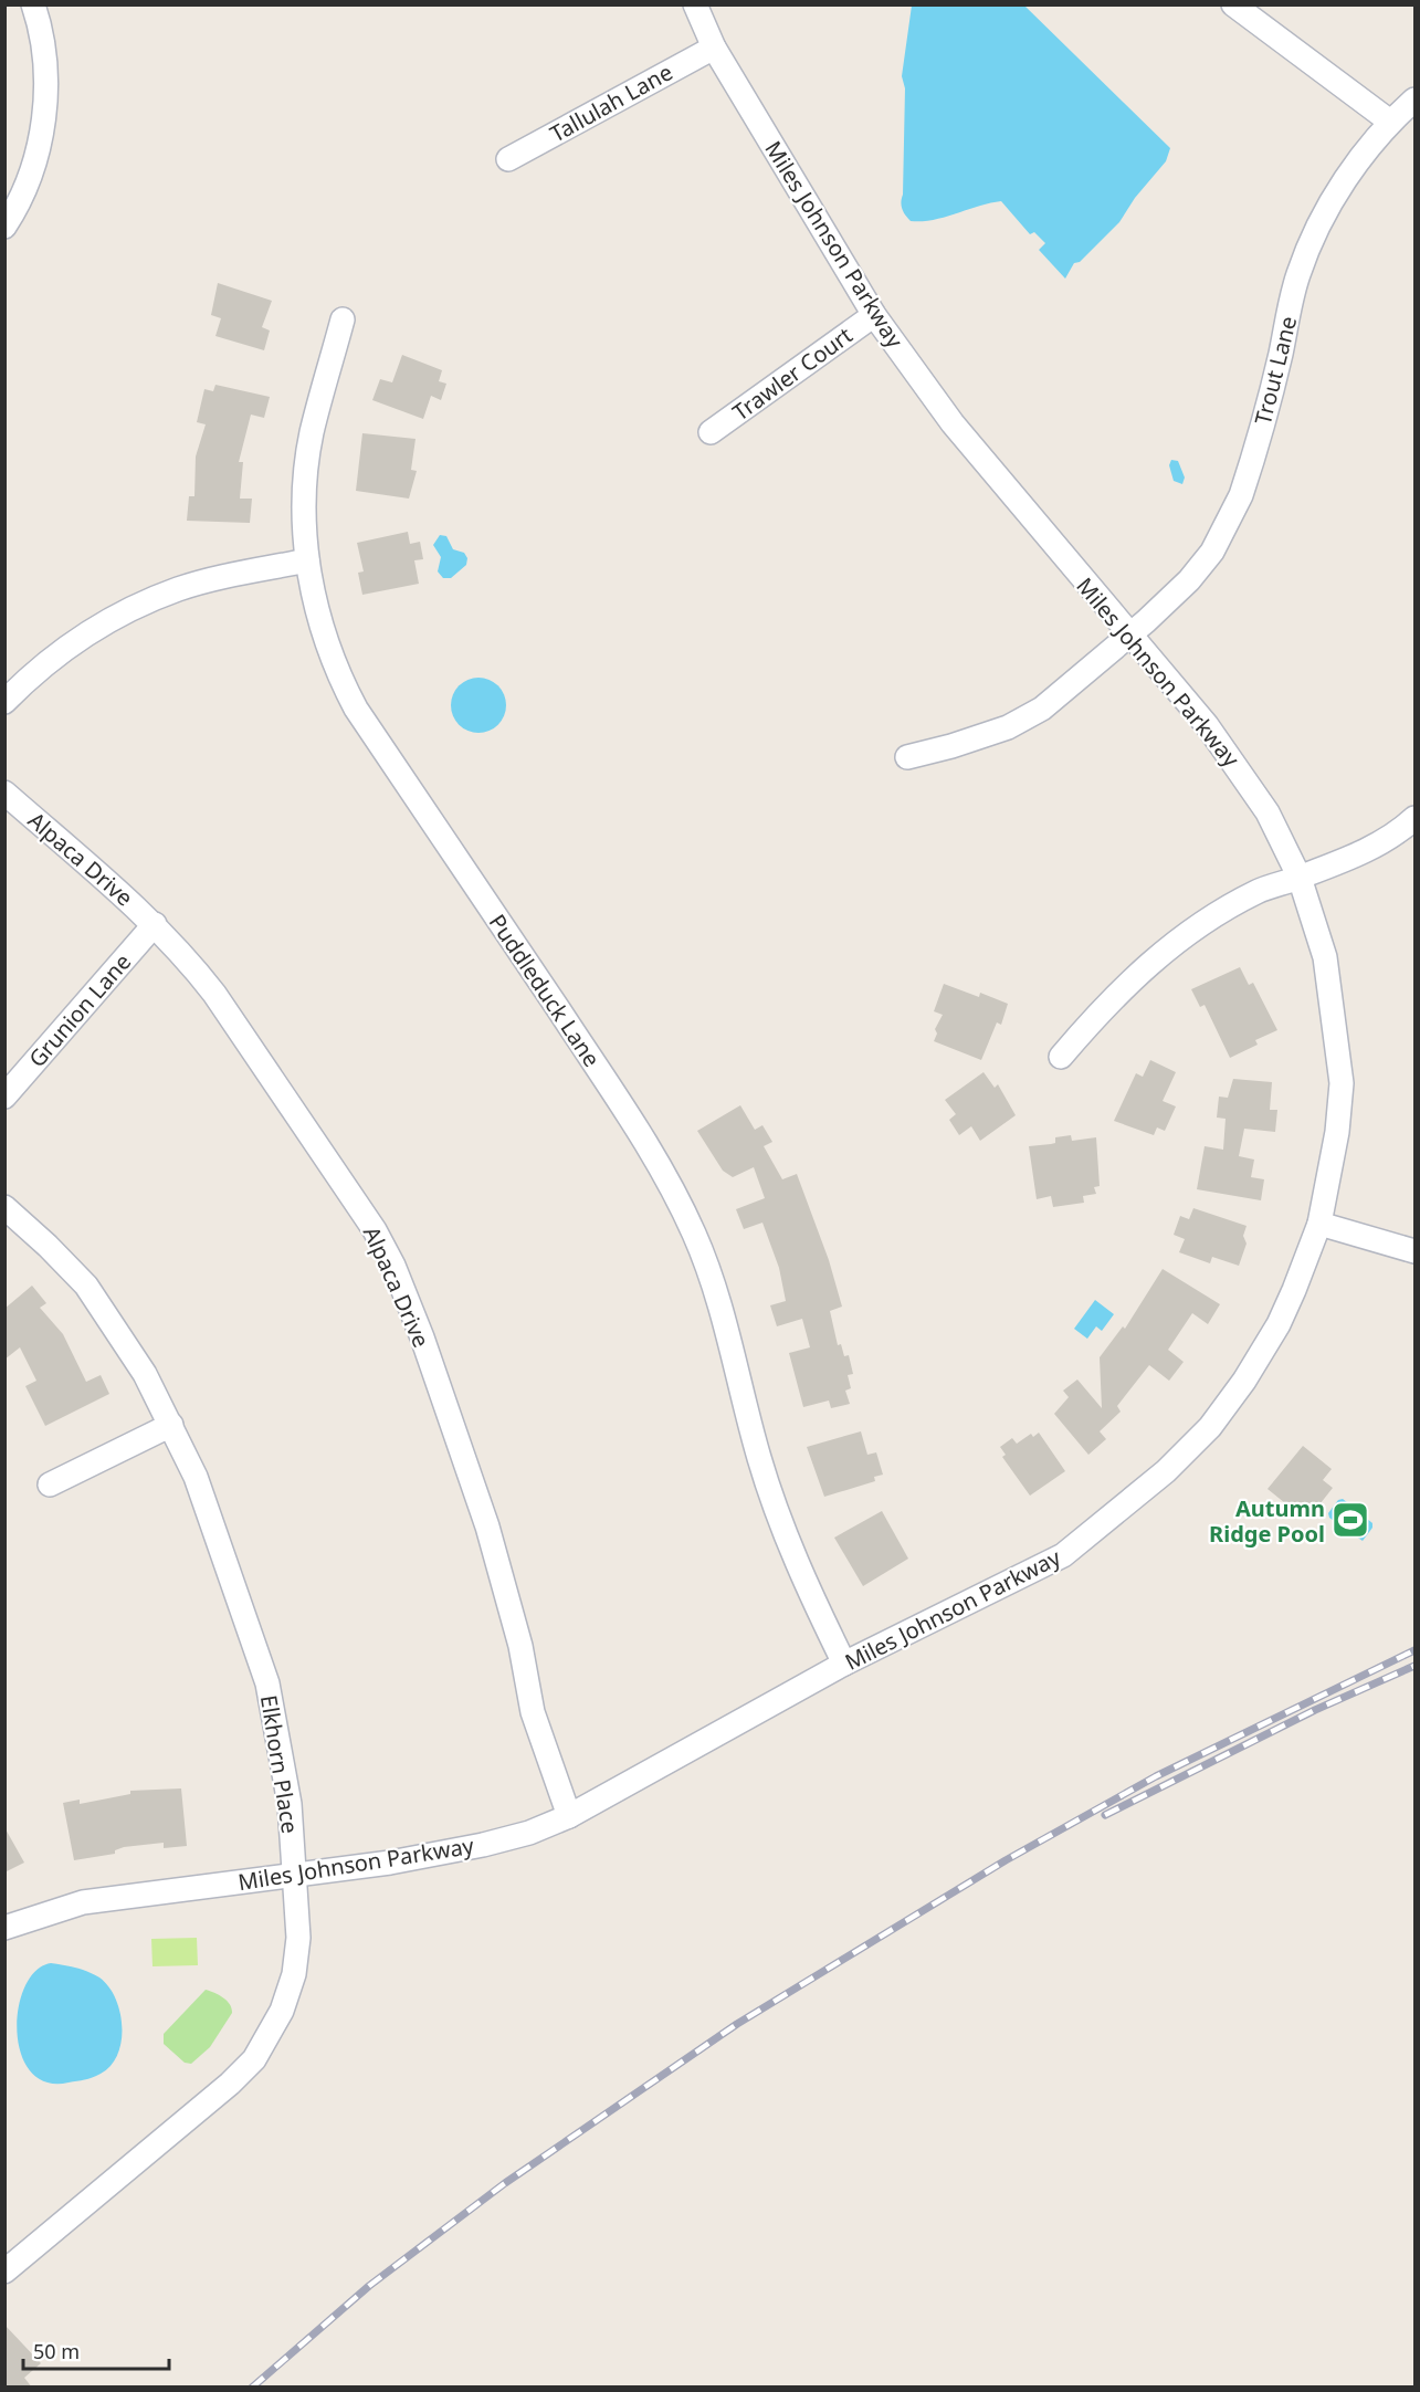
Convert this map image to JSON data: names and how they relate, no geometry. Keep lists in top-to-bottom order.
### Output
{
  "streets": {
    "street": [
      "Tallulah Lane",
      "Miles Johnson Parkway",
      "Trout Lane",
      "Trawler Court",
      "Alpaca Drive",
      "Puddleduck Lane",
      "Grunion Lane",
      "Elkhorn Place"
    ]
  },
  "crossings": [
    ["Tallulah Lane", "Miles Johnson Parkway"],
    ["Miles Johnson Parkway", "Trout Lane"],
    ["Miles Johnson Parkway", "Trawler Court"],
    ["Miles Johnson Parkway", "Alpaca Drive"],
    ["Miles Johnson Parkway", "Puddleduck Lane"],
    ["Miles Johnson Parkway", "Elkhorn Place"],
    ["Alpaca Drive", "Grunion Lane"]
  ],
  "places": {
    "sports": ["Autumn Ridge Pool"]
  },
  "scale_bar": "50 m"
}
